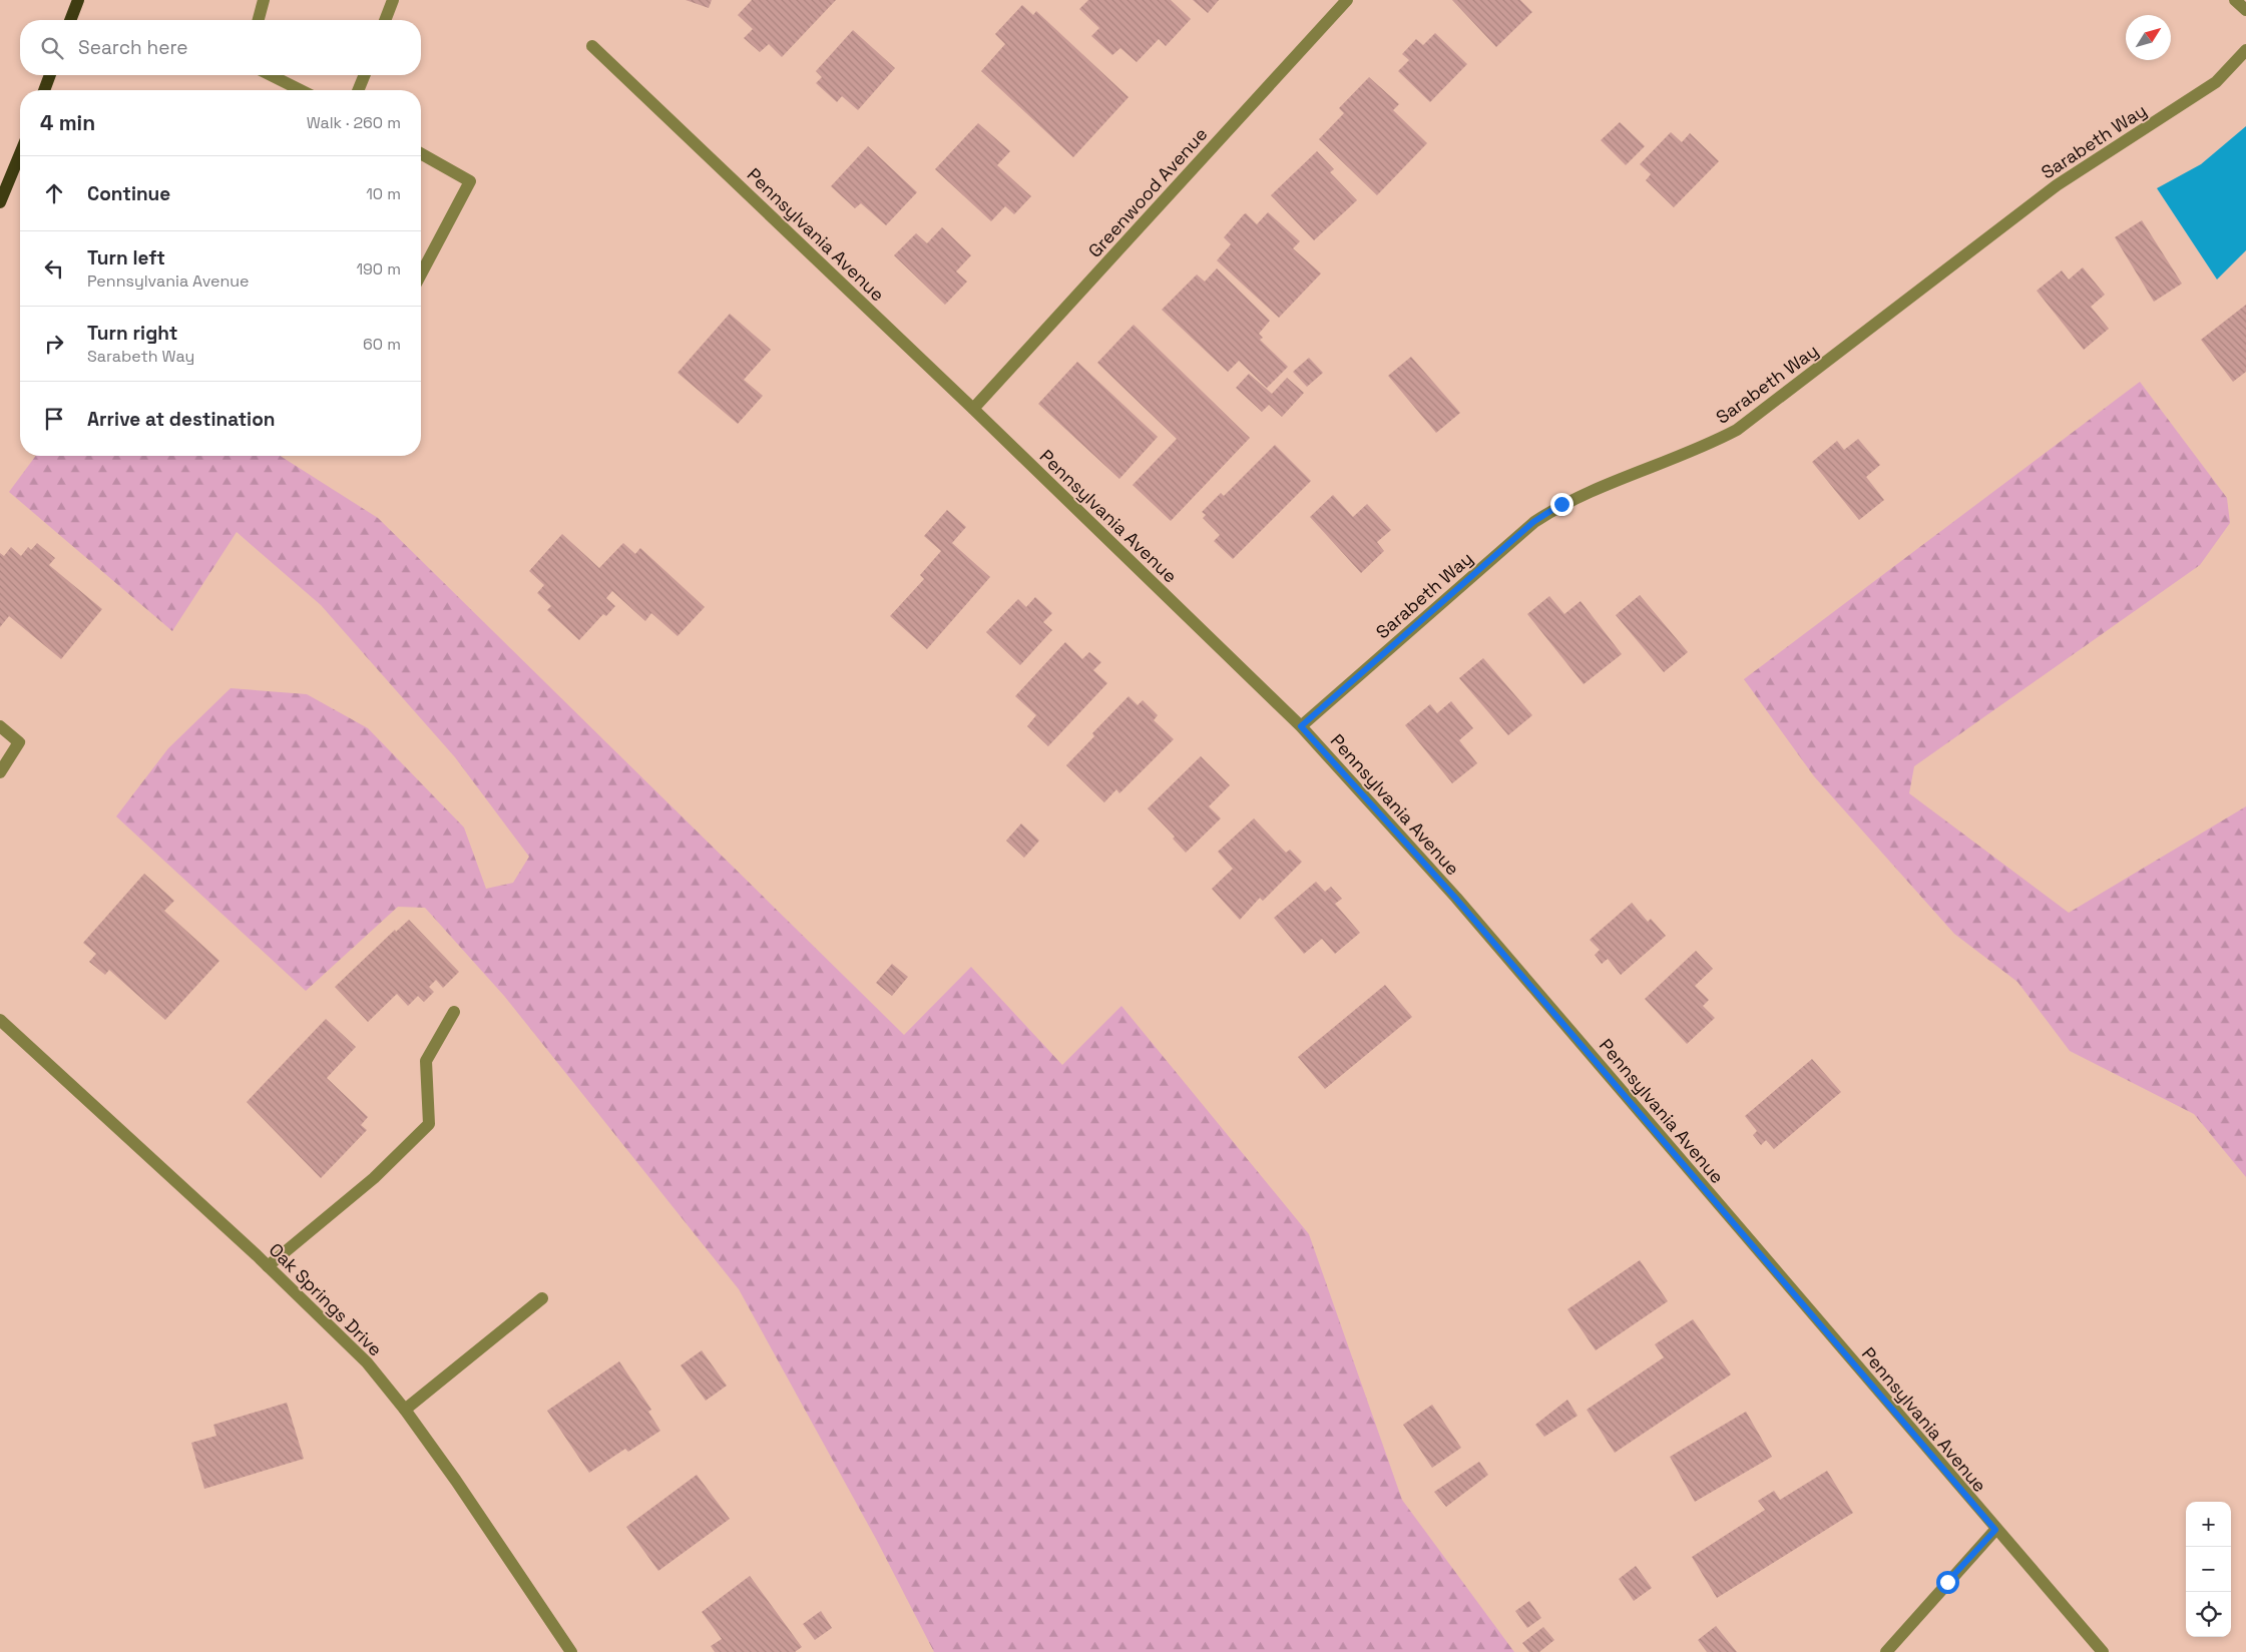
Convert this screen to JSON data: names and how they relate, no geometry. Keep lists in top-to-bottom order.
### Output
{
  "streets": {
    "street": [
      "Sarabeth Way",
      "Greenwood Avenue",
      "Pennsylvania Avenue",
      "Oak Springs Drive"
    ]
  },
  "crossings": [
    ["Sarabeth Way", "Pennsylvania Avenue"],
    ["Greenwood Avenue", "Pennsylvania Avenue"]
  ],
  "north": "top right",
  "page": {
    "search": "Search here",
    "heading": ["4 min", "Walk · 260 m"],
    "list": [
      ["Continue", "10 m"],
      ["Turn left", "Pennsylvania Avenue", "190 m"],
      ["Turn right", "Sarabeth Way", "60 m"],
      "Arrive at destination"
    ],
    "map_buttons": ["+", "−"]
  }
}
